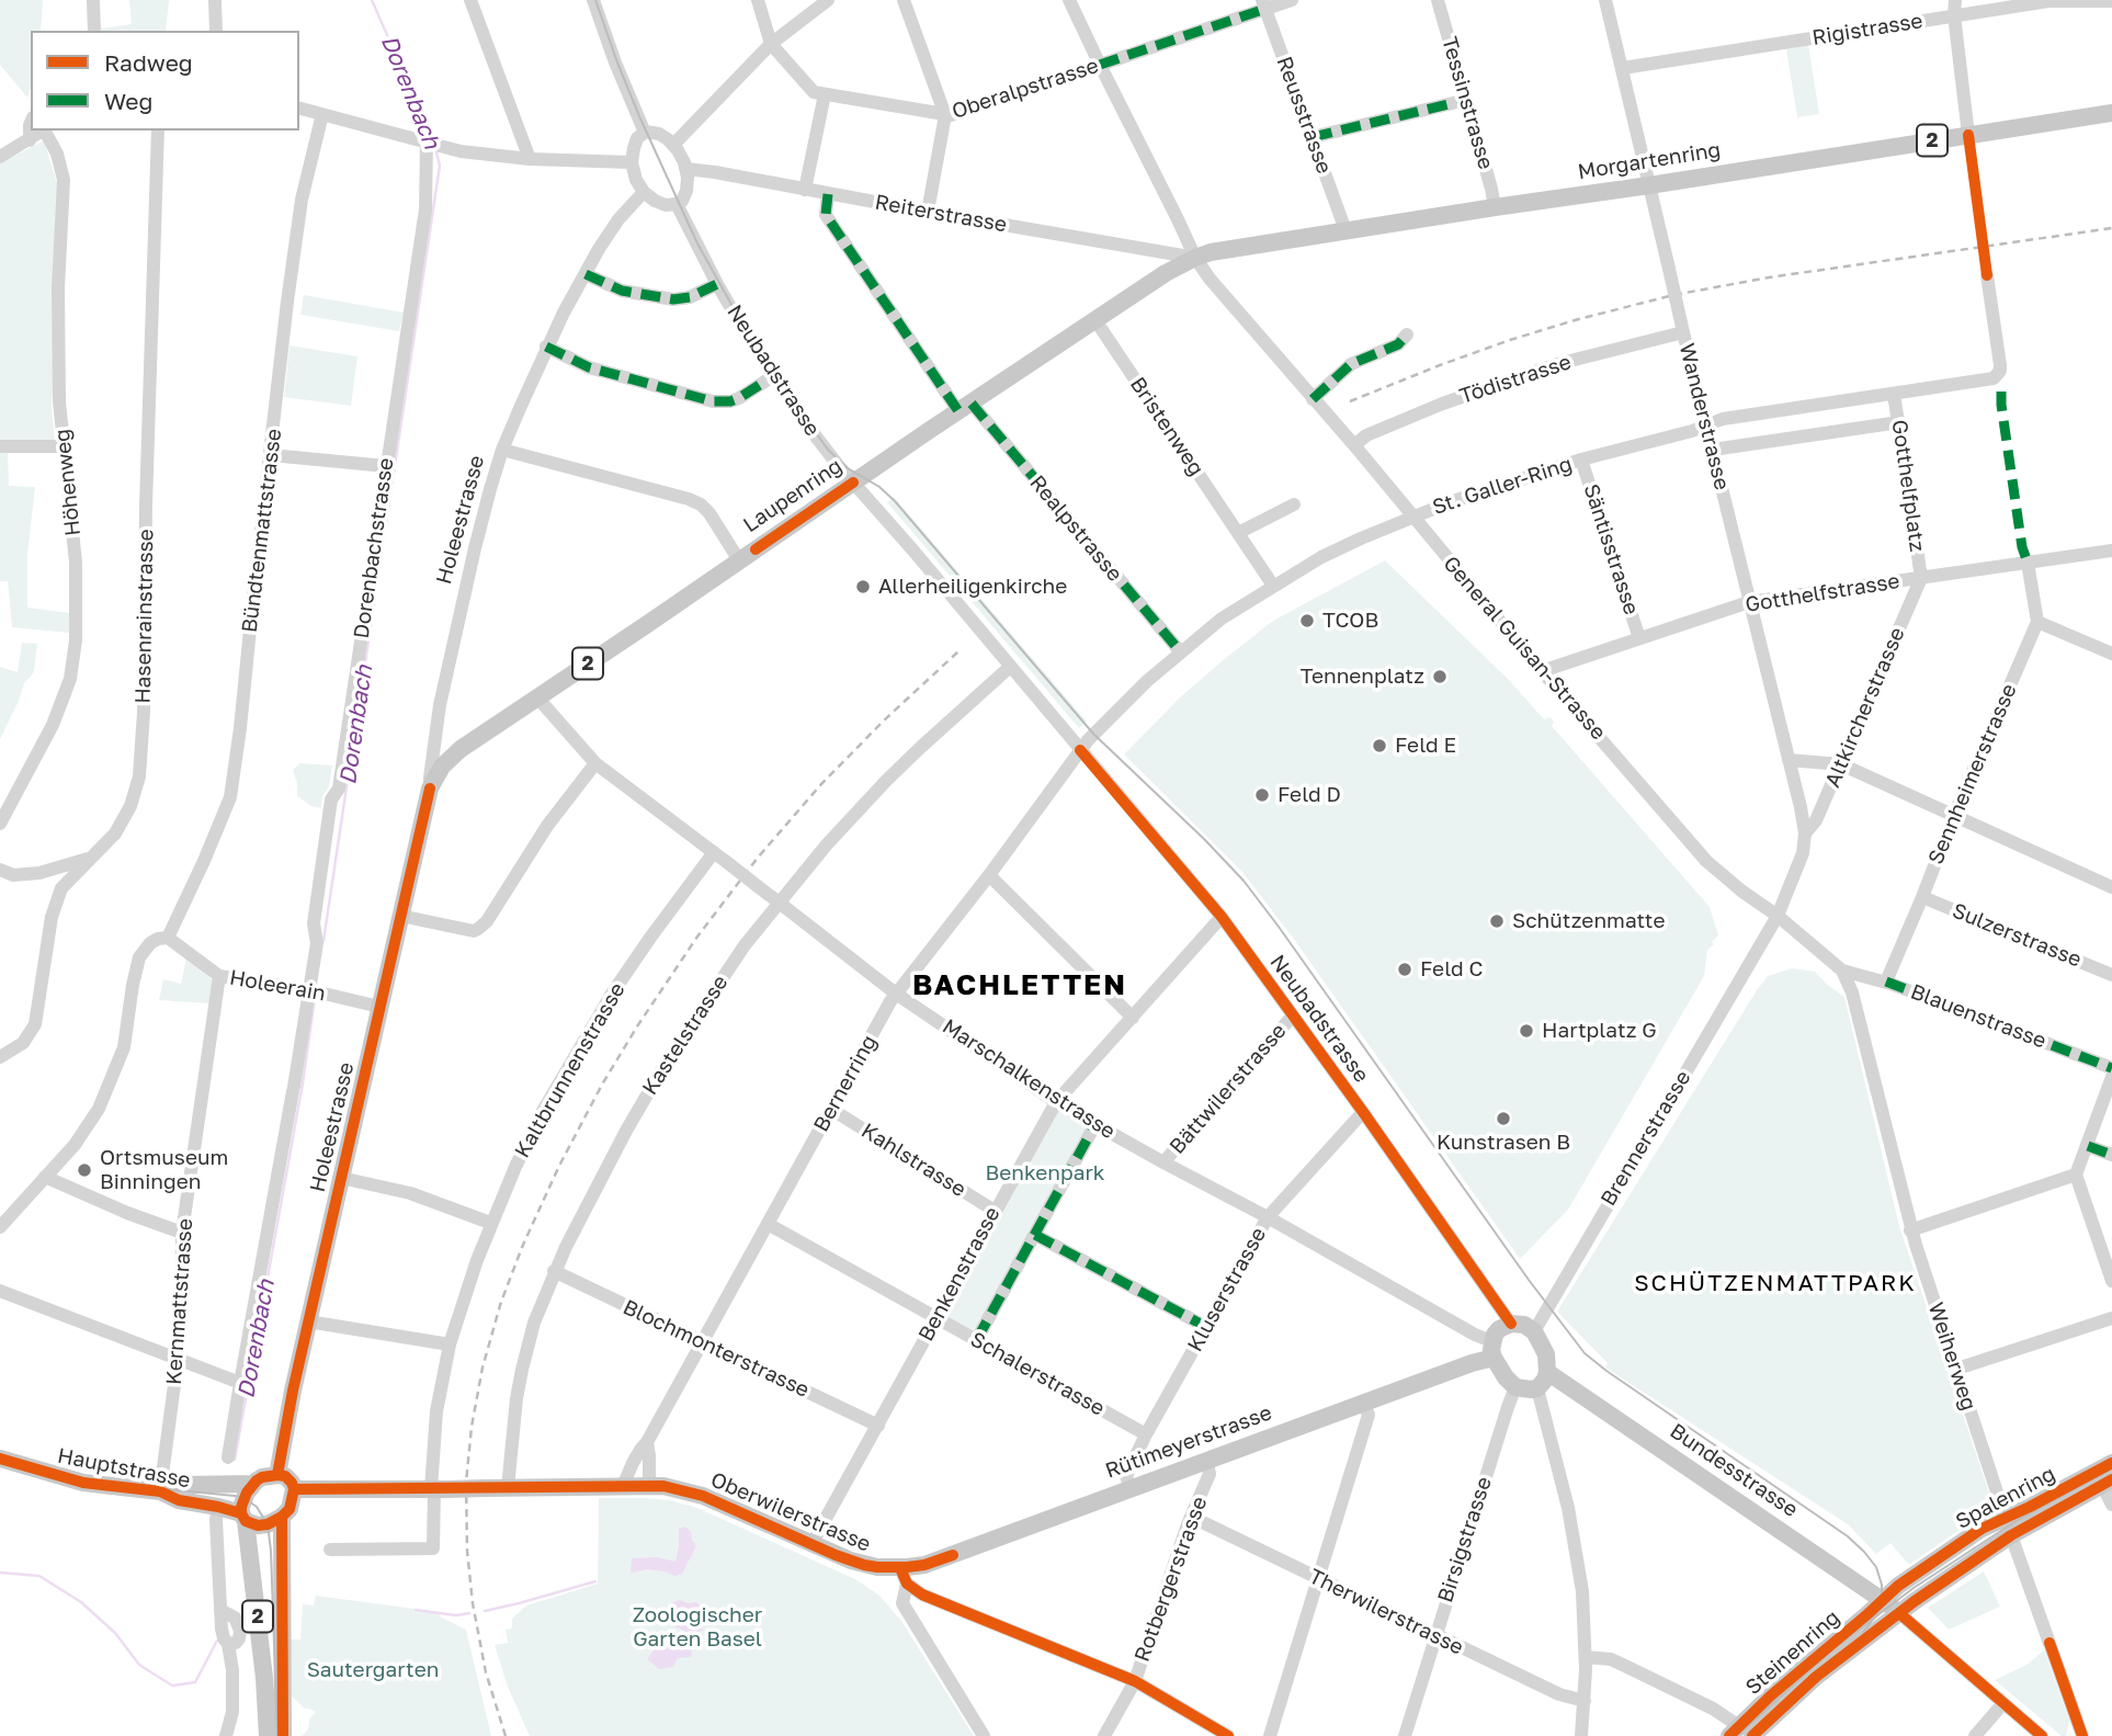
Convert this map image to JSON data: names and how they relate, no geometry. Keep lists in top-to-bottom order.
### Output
{
  "streets": {
    "main road": [
      "2",
      "Morgartenring",
      "Laupenring",
      "Holeestrasse",
      "Rütimeyerstrasse",
      "Hauptstrasse",
      "Bundesstrasse",
      "Spalenring",
      "Oberwilerstrasse",
      "Steinenring"
    ],
    "street": [
      "Rigistrasse",
      "Oberalpstrasse",
      "Tessinstrasse",
      "Reusstrasse",
      "Reiterstrasse",
      "Neubadstrasse",
      "Tödistrasse",
      "Wanderstrasse",
      "Bristenweg",
      "Höhenweg",
      "St. Galler-Ring",
      "Gotthelfplatz",
      "Realpstrasse",
      "Bündtenmattstrasse",
      "Dorenbachstrasse",
      "Säntisstrasse",
      "Gotthelfstrasse",
      "Hasenrainstrasse",
      "General Guisan-Strasse",
      "Altkircherstrasse",
      "Sennheimerstrasse",
      "Sulzerstrasse",
      "Holeerain",
      "Blauenstrasse",
      "Kastelstrasse",
      "Kaltbrunnenstrasse",
      "Marschalkenstrasse",
      "Bernerring",
      "Bättwilerstrasse",
      "Brennerstrasse",
      "Kahlstrasse",
      "Benkenstrasse",
      "Kluserstrasse",
      "Kernmattstrasse",
      "Blochmonterstrasse",
      "Weiherweg",
      "Schalerstrasse",
      "Birsigstrasse",
      "Rotbergerstrasse",
      "Therwilerstrasse"
    ]
  },
  "crossings": [
    ["Rigistrasse", "Wanderstrasse"],
    ["Oberalpstrasse", "Reusstrasse"],
    ["Oberalpstrasse", "General Guisan-Strasse"],
    ["Tessinstrasse", "Morgartenring"],
    ["Reusstrasse", "Morgartenring"],
    ["2", "Holeestrasse"],
    ["2", "Hauptstrasse"],
    ["2", "Oberwilerstrasse"],
    ["Morgartenring", "Reiterstrasse"],
    ["Morgartenring", "Wanderstrasse"],
    ["Morgartenring", "Laupenring"],
    ["Morgartenring", "General Guisan-Strasse"],
    ["Reiterstrasse", "Neubadstrasse"],
    ["Reiterstrasse", "Laupenring"],
    ["Reiterstrasse", "Holeestrasse"],
    ["Reiterstrasse", "Realpstrasse"],
    ["Reiterstrasse", "General Guisan-Strasse"],
    ["Neubadstrasse", "St. Galler-Ring"],
    ["Neubadstrasse", "Laupenring"],
    ["Neubadstrasse", "Holeestrasse"],
    ["Neubadstrasse", "Kastelstrasse"],
    ["Neubadstrasse", "Marschalkenstrasse"],
    ["Neubadstrasse", "Bernerring"],
    ["Neubadstrasse", "Bättwilerstrasse"],
    ["Neubadstrasse", "Brennerstrasse"],
    ["Neubadstrasse", "Benkenstrasse"],
    ["Neubadstrasse", "Kluserstrasse"],
    ["Neubadstrasse", "Rütimeyerstrasse"],
    ["Neubadstrasse", "Bundesstrasse"],
    ["Neubadstrasse", "Birsigstrasse"],
    ["Tödistrasse", "Wanderstrasse"],
    ["Tödistrasse", "General Guisan-Strasse"],
    ["Wanderstrasse", "St. Galler-Ring"],
    ["Wanderstrasse", "Gotthelfstrasse"],
    ["Wanderstrasse", "Altkircherstrasse"],
    ["Wanderstrasse", "Brennerstrasse"],
    ["Bristenweg", "St. Galler-Ring"],
    ["Bristenweg", "Laupenring"],
    ["St. Galler-Ring", "Gotthelfplatz"],
    ["St. Galler-Ring", "Realpstrasse"],
    ["St. Galler-Ring", "Säntisstrasse"],
    ["St. Galler-Ring", "General Guisan-Strasse"],
    ["St. Galler-Ring", "Bernerring"],
    ["Gotthelfplatz", "Gotthelfstrasse"],
    ["Gotthelfplatz", "Altkircherstrasse"],
    ["Laupenring", "Holeestrasse"],
    ["Laupenring", "Realpstrasse"],
    ["Laupenring", "General Guisan-Strasse"],
    ["Laupenring", "Marschalkenstrasse"],
    ["Holeestrasse", "Holeerain"],
    ["Holeestrasse", "Hauptstrasse"],
    ["Holeestrasse", "Oberwilerstrasse"],
    ["Bündtenmattstrasse", "Holeerain"],
    ["Dorenbachstrasse", "Holeerain"],
    ["Säntisstrasse", "Gotthelfstrasse"],
    ["Gotthelfstrasse", "General Guisan-Strasse"],
    ["Gotthelfstrasse", "Altkircherstrasse"],
    ["General Guisan-Strasse", "Blauenstrasse"],
    ["General Guisan-Strasse", "Brennerstrasse"],
    ["General Guisan-Strasse", "Weiherweg"],
    ["Altkircherstrasse", "Brennerstrasse"],
    ["Sennheimerstrasse", "Sulzerstrasse"],
    ["Sennheimerstrasse", "Blauenstrasse"],
    ["Holeerain", "Kernmattstrasse"],
    ["Blauenstrasse", "Weiherweg"],
    ["Kastelstrasse", "Marschalkenstrasse"],
    ["Kastelstrasse", "Blochmonterstrasse"],
    ["Kastelstrasse", "Oberwilerstrasse"],
    ["Kaltbrunnenstrasse", "Marschalkenstrasse"],
    ["Kaltbrunnenstrasse", "Oberwilerstrasse"],
    ["Marschalkenstrasse", "Bernerring"],
    ["Marschalkenstrasse", "Bättwilerstrasse"],
    ["Marschalkenstrasse", "Brennerstrasse"],
    ["Marschalkenstrasse", "Benkenstrasse"],
    ["Marschalkenstrasse", "Kluserstrasse"],
    ["Marschalkenstrasse", "Rütimeyerstrasse"],
    ["Marschalkenstrasse", "Bundesstrasse"],
    ["Marschalkenstrasse", "Birsigstrasse"],
    ["Bernerring", "Kahlstrasse"],
    ["Bernerring", "Blochmonterstrasse"],
    ["Bernerring", "Schalerstrasse"],
    ["Bernerring", "Oberwilerstrasse"],
    ["Brennerstrasse", "Rütimeyerstrasse"],
    ["Brennerstrasse", "Bundesstrasse"],
    ["Brennerstrasse", "Birsigstrasse"],
    ["Kahlstrasse", "Benkenstrasse"],
    ["Benkenstrasse", "Blochmonterstrasse"],
    ["Benkenstrasse", "Schalerstrasse"],
    ["Benkenstrasse", "Oberwilerstrasse"],
    ["Kluserstrasse", "Schalerstrasse"],
    ["Kluserstrasse", "Rütimeyerstrasse"],
    ["Kernmattstrasse", "Hauptstrasse"],
    ["Weiherweg", "Spalenring"],
    ["Rütimeyerstrasse", "Bundesstrasse"],
    ["Rütimeyerstrasse", "Oberwilerstrasse"],
    ["Rütimeyerstrasse", "Birsigstrasse"],
    ["Rütimeyerstrasse", "Rotbergerstrasse"],
    ["Hauptstrasse", "Oberwilerstrasse"],
    ["Bundesstrasse", "Spalenring"],
    ["Bundesstrasse", "Birsigstrasse"],
    ["Bundesstrasse", "Steinenring"],
    ["Spalenring", "Steinenring"],
    ["Oberwilerstrasse", "Rotbergerstrasse"],
    ["Birsigstrasse", "Therwilerstrasse"],
    ["Rotbergerstrasse", "Therwilerstrasse"]
  ],
  "districts": ["BACHLETTEN", "SCHÜTZENMATTPARK"],
  "water": ["Dorenbach"],
  "parks": ["Benkenpark", "Zoologischer Garten Basel", "Sautergarten"],
  "places": [
    "Allerheiligenkirche",
    "TCOB",
    "Tennenplatz",
    "Feld E",
    "Feld D",
    "Schützenmatte",
    "Feld C",
    "Hartplatz G",
    "Kunstrasen B",
    "Ortsmuseum Binningen"
  ],
  "legend": ["Radweg", "Weg"]
}
